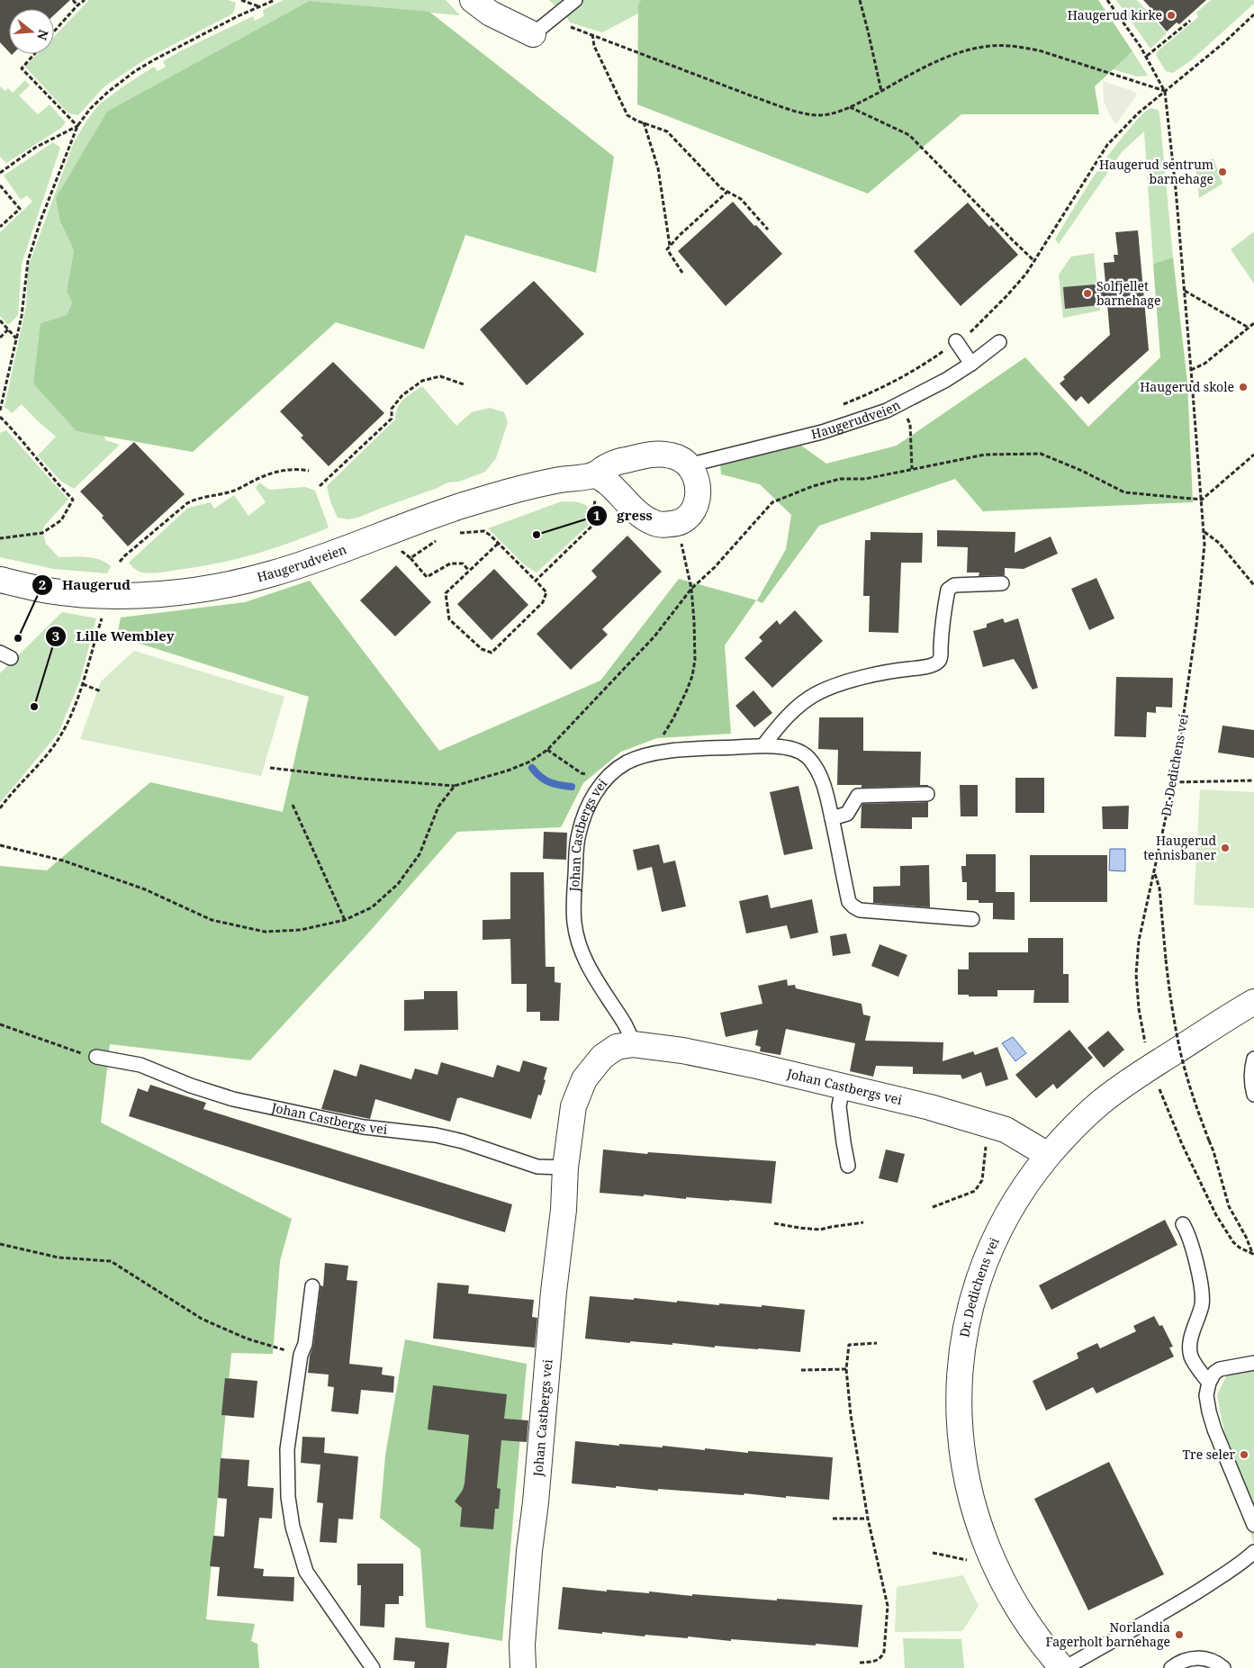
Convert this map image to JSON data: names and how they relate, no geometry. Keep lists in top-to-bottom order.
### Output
{
  "streets": {
    "street": ["Haugerudveien", "Dr. Dedichens vei", "Johan Castbergs vei"]
  },
  "crossings": [
    ["Dr. Dedichens vei", "Johan Castbergs vei"]
  ],
  "places": [
    "Haugerud kirke",
    "Haugerud sentrum barnehage",
    "Solfjellet barnehage",
    "Haugerud skole",
    "gress",
    "Haugerud",
    "Lille Wembley",
    "Haugerud tennisbaner",
    "Tre seler",
    "Norlandia Fagerholt barnehage"
  ],
  "north": "right"
}
